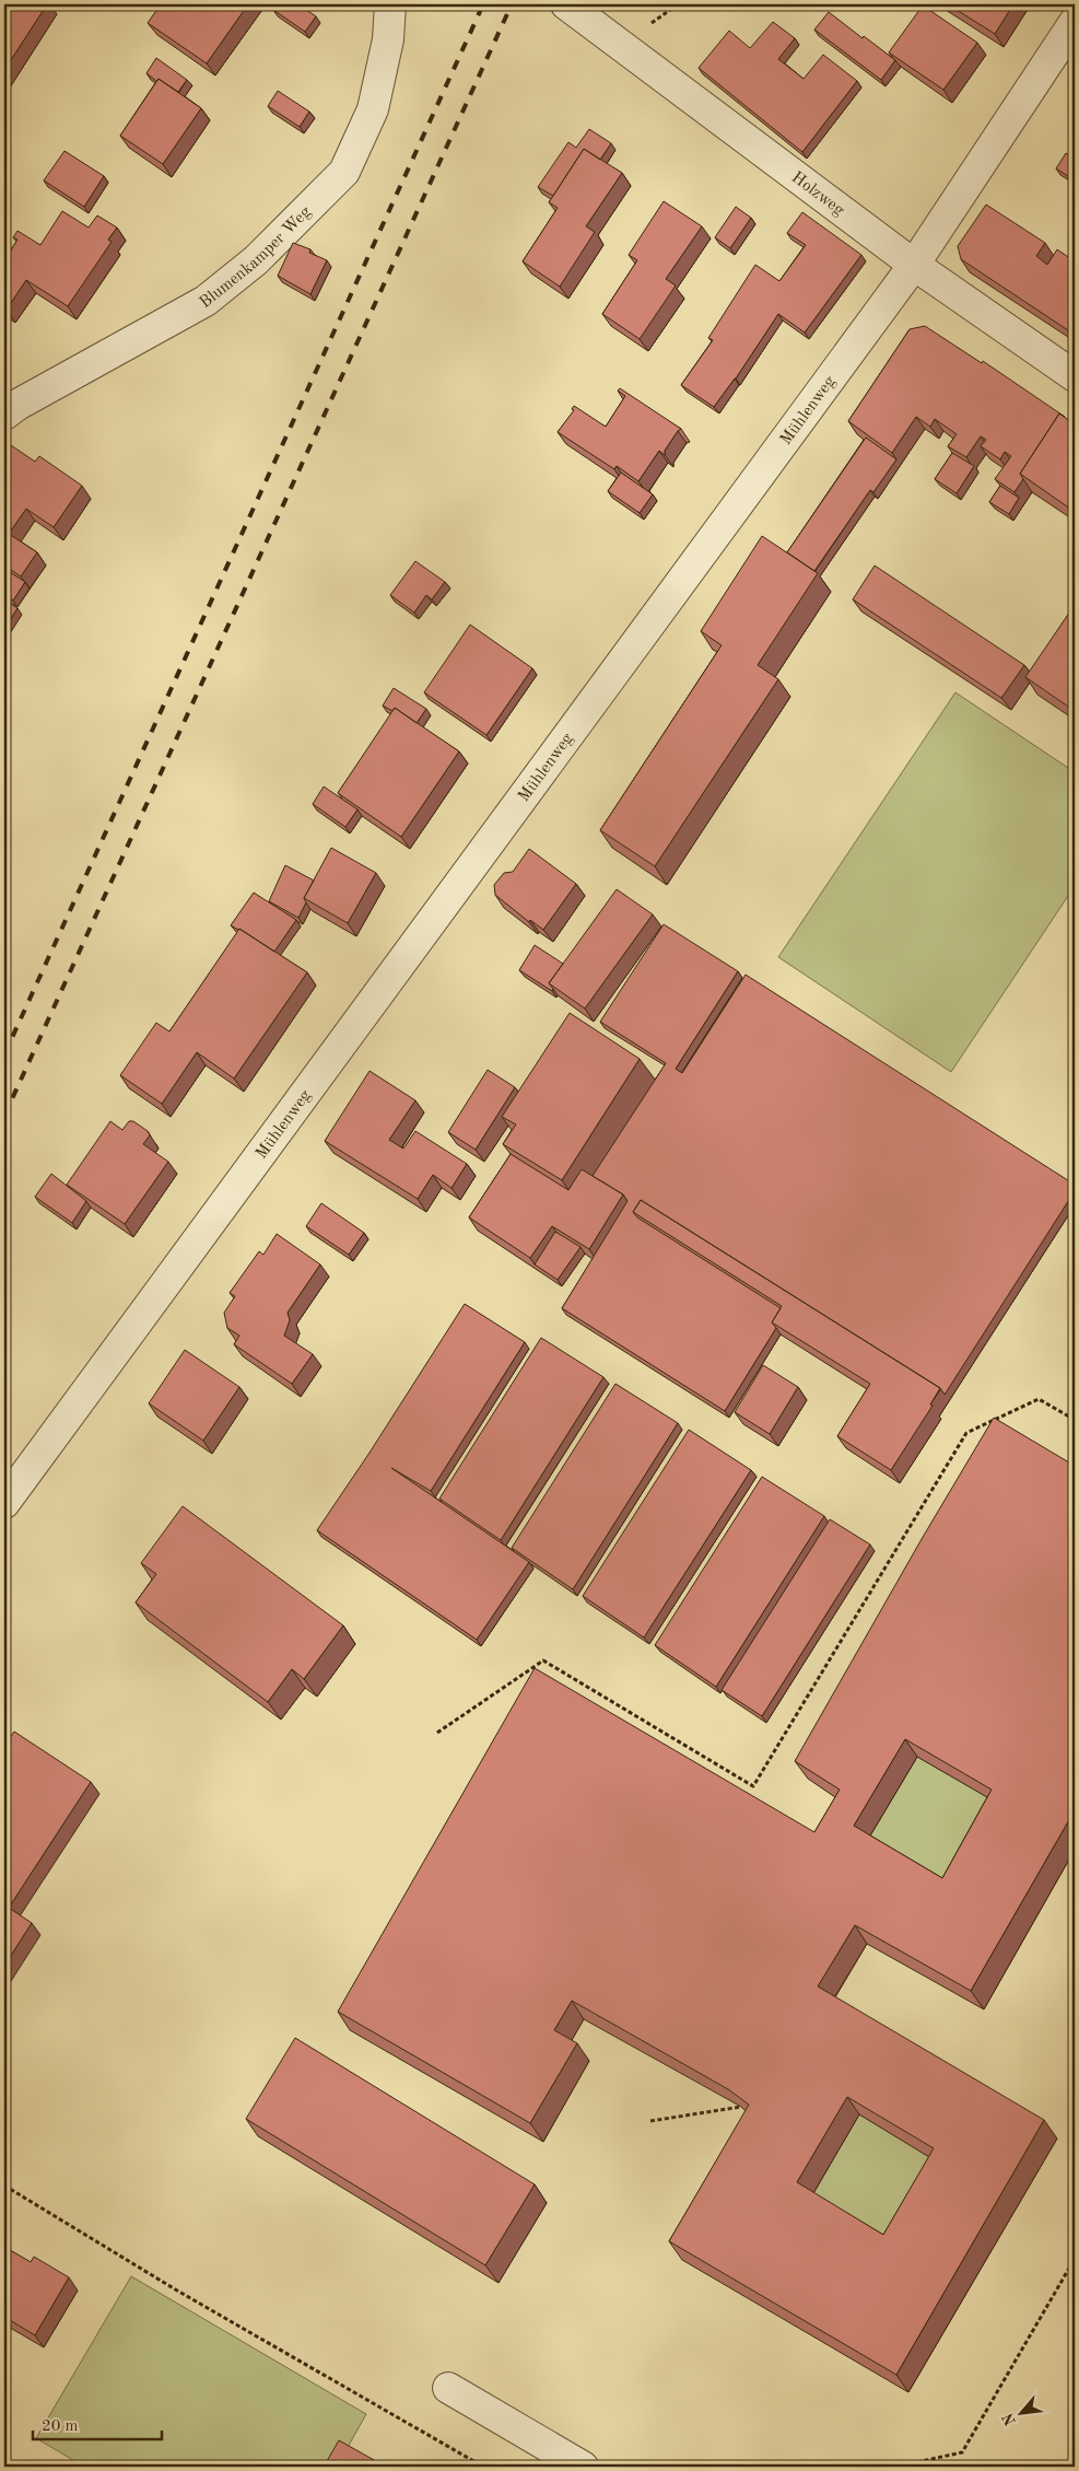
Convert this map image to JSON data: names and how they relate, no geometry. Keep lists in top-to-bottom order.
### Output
{
  "streets": {
    "street": ["Holzweg", "Blumenkamper Weg", "Mühlenweg"]
  },
  "crossings": [
    ["Holzweg", "Mühlenweg"]
  ],
  "scale_bar": "20 m",
  "north": "bottom left"
}
